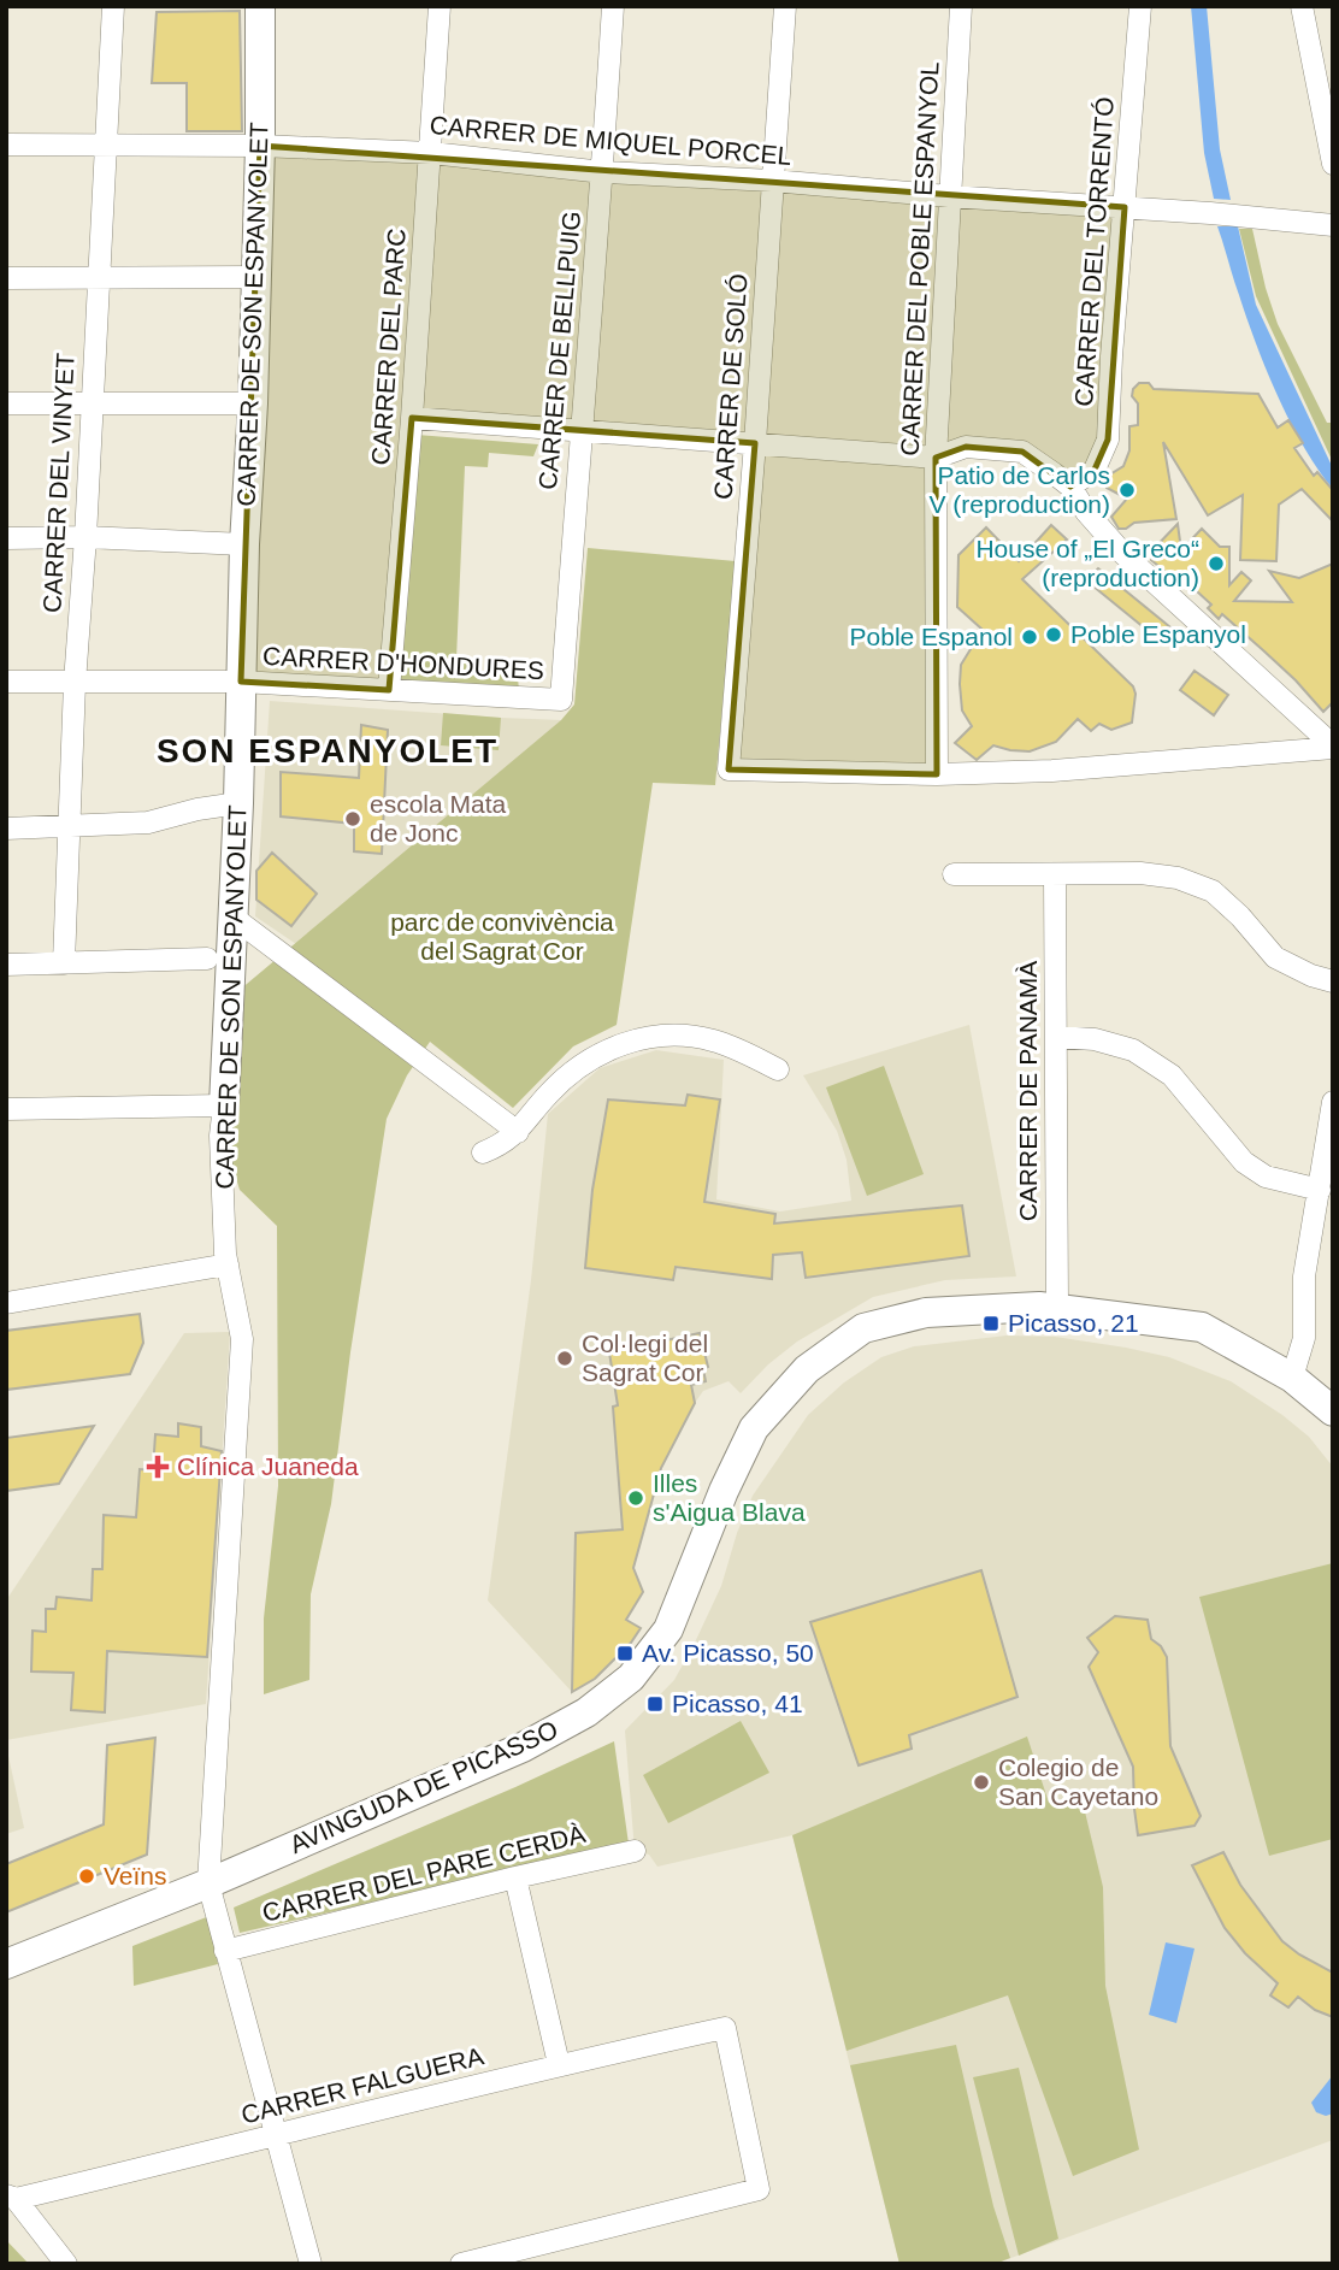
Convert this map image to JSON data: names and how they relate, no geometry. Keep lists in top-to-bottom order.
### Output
{
  "streets": {
    "street": [
      "CARRER DE MIQUEL PORCEL",
      "CARRER DEL TORRENTÓ",
      "CARRER DEL POBLE ESPANYOL",
      "CARRER DE SON ESPANYOLET",
      "CARRER DEL PARC",
      "CARRER DE BELLPUIG",
      "CARRER DE SOLÓ",
      "CARRER DEL VINYET",
      "CARRER D'HONDURES",
      "CARRER DE PANAMÀ",
      "AVINGUDA DE PICASSO",
      "CARRER DEL PARE CERDÀ",
      "CARRER FALGUERA"
    ]
  },
  "crossings": [
    ["CARRER DE MIQUEL PORCEL", "CARRER DEL TORRENTÓ"],
    ["CARRER DE MIQUEL PORCEL", "CARRER DEL POBLE ESPANYOL"],
    ["CARRER DE MIQUEL PORCEL", "CARRER DE SON ESPANYOLET"],
    ["CARRER DE MIQUEL PORCEL", "CARRER DEL PARC"],
    ["CARRER DE MIQUEL PORCEL", "CARRER DE BELLPUIG"],
    ["CARRER DE MIQUEL PORCEL", "CARRER DE SOLÓ"],
    ["CARRER DE MIQUEL PORCEL", "CARRER DEL VINYET"],
    ["CARRER DEL TORRENTÓ", "CARRER DEL POBLE ESPANYOL"],
    ["CARRER DEL POBLE ESPANYOL", "CARRER DEL PARC"],
    ["CARRER DEL POBLE ESPANYOL", "CARRER DE BELLPUIG"],
    ["CARRER DEL POBLE ESPANYOL", "CARRER DE SOLÓ"],
    ["CARRER DE SON ESPANYOLET", "CARRER D'HONDURES"],
    ["CARRER DE SON ESPANYOLET", "AVINGUDA DE PICASSO"],
    ["CARRER DE SON ESPANYOLET", "CARRER DEL PARE CERDÀ"],
    ["CARRER DE SON ESPANYOLET", "CARRER FALGUERA"],
    ["CARRER DEL PARC", "CARRER D'HONDURES"],
    ["CARRER DE BELLPUIG", "CARRER D'HONDURES"],
    ["CARRER DEL VINYET", "CARRER D'HONDURES"],
    ["CARRER DE PANAMÀ", "AVINGUDA DE PICASSO"]
  ],
  "districts": ["SON ESPANYOLET"],
  "parks": ["parc de convivència del Sagrat Cor"],
  "places": {
    "other": [
      "Patio de Carlos V (reproduction)",
      "House of „El Greco“ (reproduction)",
      "Poble Espanyol",
      "Poble Espanol",
      "escola Mata de Jonc",
      "Col·legi del Sagrat Cor",
      "Illes s'Aigua Blava",
      "Colegio de San Cayetano",
      "Veïns"
    ],
    "transit": ["Picasso, 21", "Av. Picasso, 50", "Picasso, 41"],
    "health": ["Clínica Juaneda"]
  }
}
